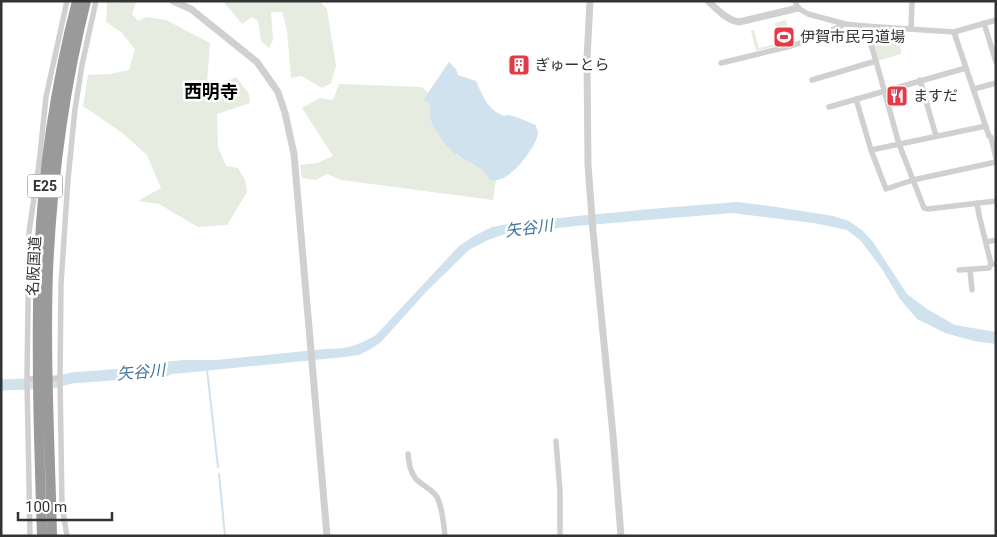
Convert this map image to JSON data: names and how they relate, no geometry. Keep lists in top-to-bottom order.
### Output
{
  "streets": {
    "highway": ["E25", "名阪国道"]
  },
  "districts": ["西明寺"],
  "water": ["矢谷川"],
  "places": {
    "sports": ["伊賀市民弓道場"],
    "building": ["ぎゅーとら"],
    "restaurant": ["ますだ"]
  },
  "scale_bar": "100 m"
}
